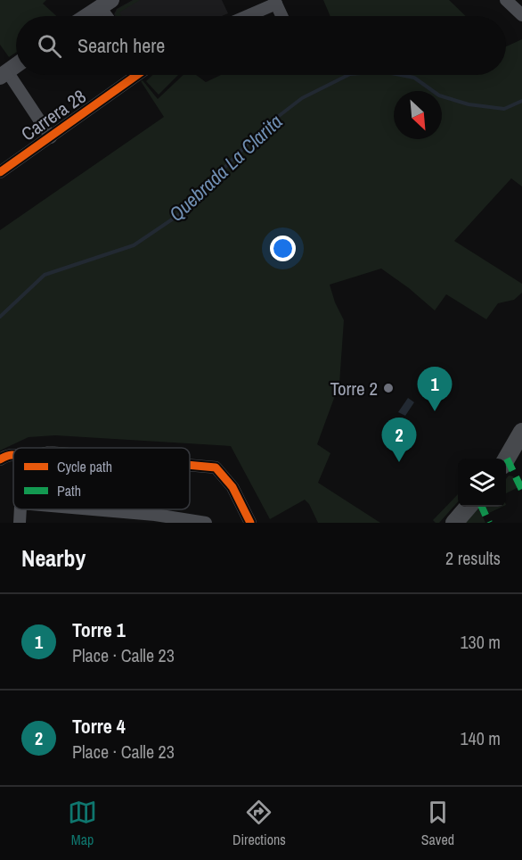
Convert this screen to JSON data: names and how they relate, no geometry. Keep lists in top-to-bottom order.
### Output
{
  "streets": {
    "street": ["Carrera 28"]
  },
  "water": ["Quebrada La Clarita"],
  "places": ["Torre 2"],
  "legend": ["Cycle path", "Path"],
  "north": "bottom right",
  "page": {
    "search": "Search here",
    "pins": ["1", "2"],
    "heading": ["Nearby", "2 results"],
    "list": [
      {
        "mark": "1",
        "name": "Torre 1",
        "note": "Place · Calle 23",
        "value": "130 m"
      },
      {
        "mark": "2",
        "name": "Torre 4",
        "note": "Place · Calle 23",
        "value": "140 m"
      }
    ],
    "nav": ["Map", "Directions", "Saved"]
  }
}
